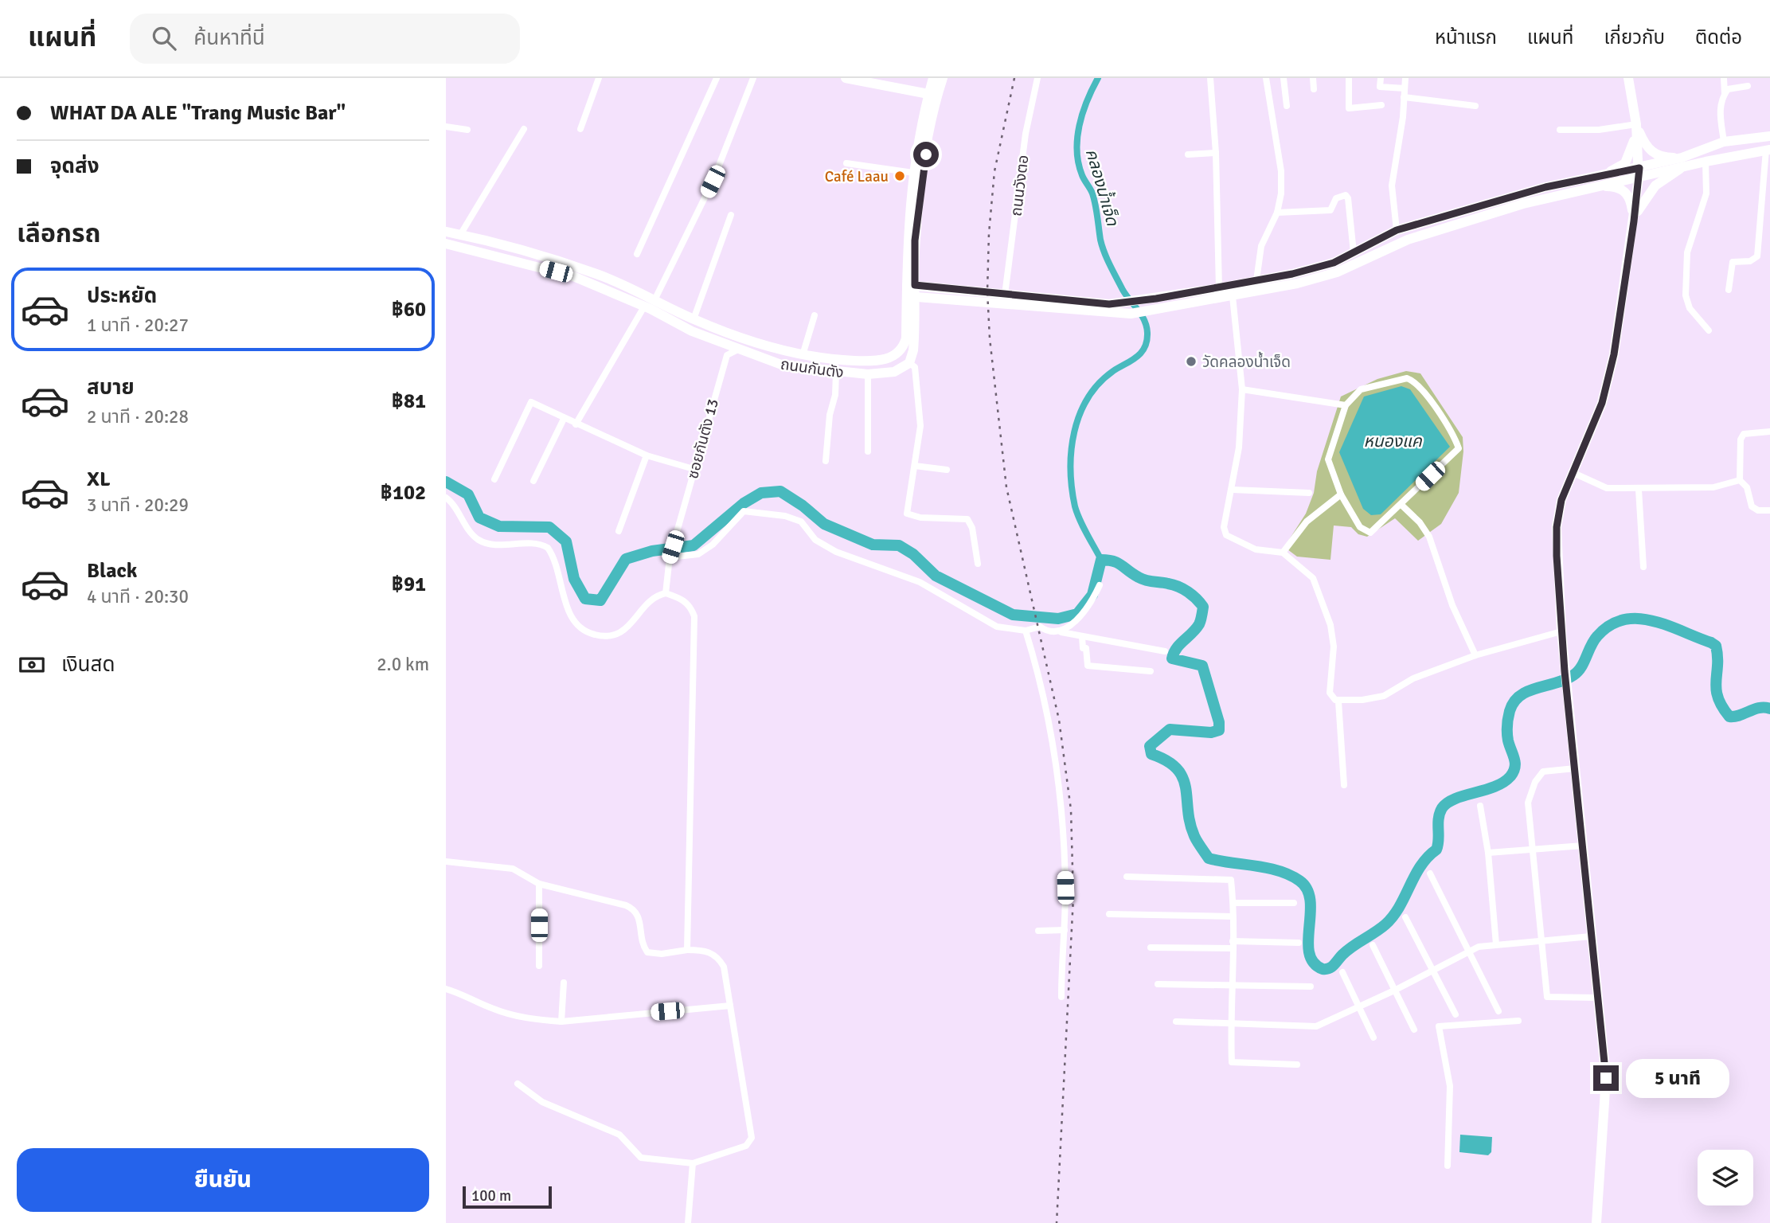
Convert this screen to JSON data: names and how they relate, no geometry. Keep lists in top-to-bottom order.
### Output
{
  "streets": {
    "main road": ["ถนนกันตัง"],
    "street": ["ถนนวังตอ", "ซอยกันตัง 13"]
  },
  "crossings": [
    ["ถนนกันตัง", "ซอยกันตัง 13"]
  ],
  "water": ["คลองน้ำเจ็ด", "หนองแค"],
  "places": ["Café Laau", "วัดคลองน้ำเจ็ด"],
  "scale_bar": "100 m",
  "page": {
    "header": "แผนที่",
    "search": "ค้นหาที่นี่",
    "nav": [
      "หน้าแรก",
      "แผนที่",
      "เกี่ยวกับ",
      "ติดต่อ"
    ],
    "banner": ["WHAT DA ALE \"Trang Music Bar\"", "จุดส่ง"],
    "heading": "เลือกรถ",
    "list": [
      {
        "name": "ประหยัด",
        "note": "1 นาที · 20:27",
        "value": "฿60"
      },
      {
        "name": "สบาย",
        "note": "2 นาที · 20:28",
        "value": "฿81"
      },
      {
        "name": "XL",
        "note": "3 นาที · 20:29",
        "value": "฿102"
      },
      {
        "name": "Black",
        "note": "4 นาที · 20:30",
        "value": "฿91"
      }
    ],
    "pay": ["เงินสด", "2.0 km"],
    "bubble": "5 นาที",
    "buttons": "ยืนยัน",
    "scale": "100 m"
  }
}
